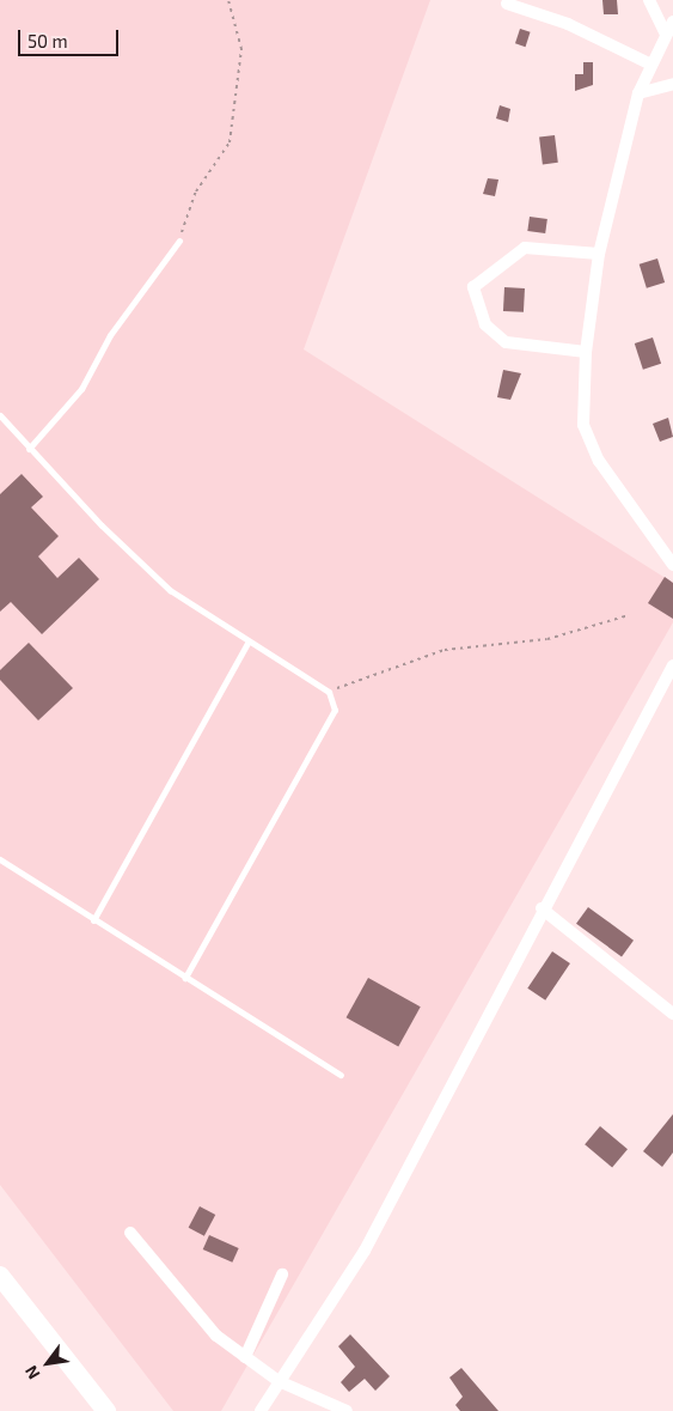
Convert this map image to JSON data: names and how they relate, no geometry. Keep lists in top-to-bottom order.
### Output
{
  "scale_bar": "50 m",
  "north": "bottom left"
}
